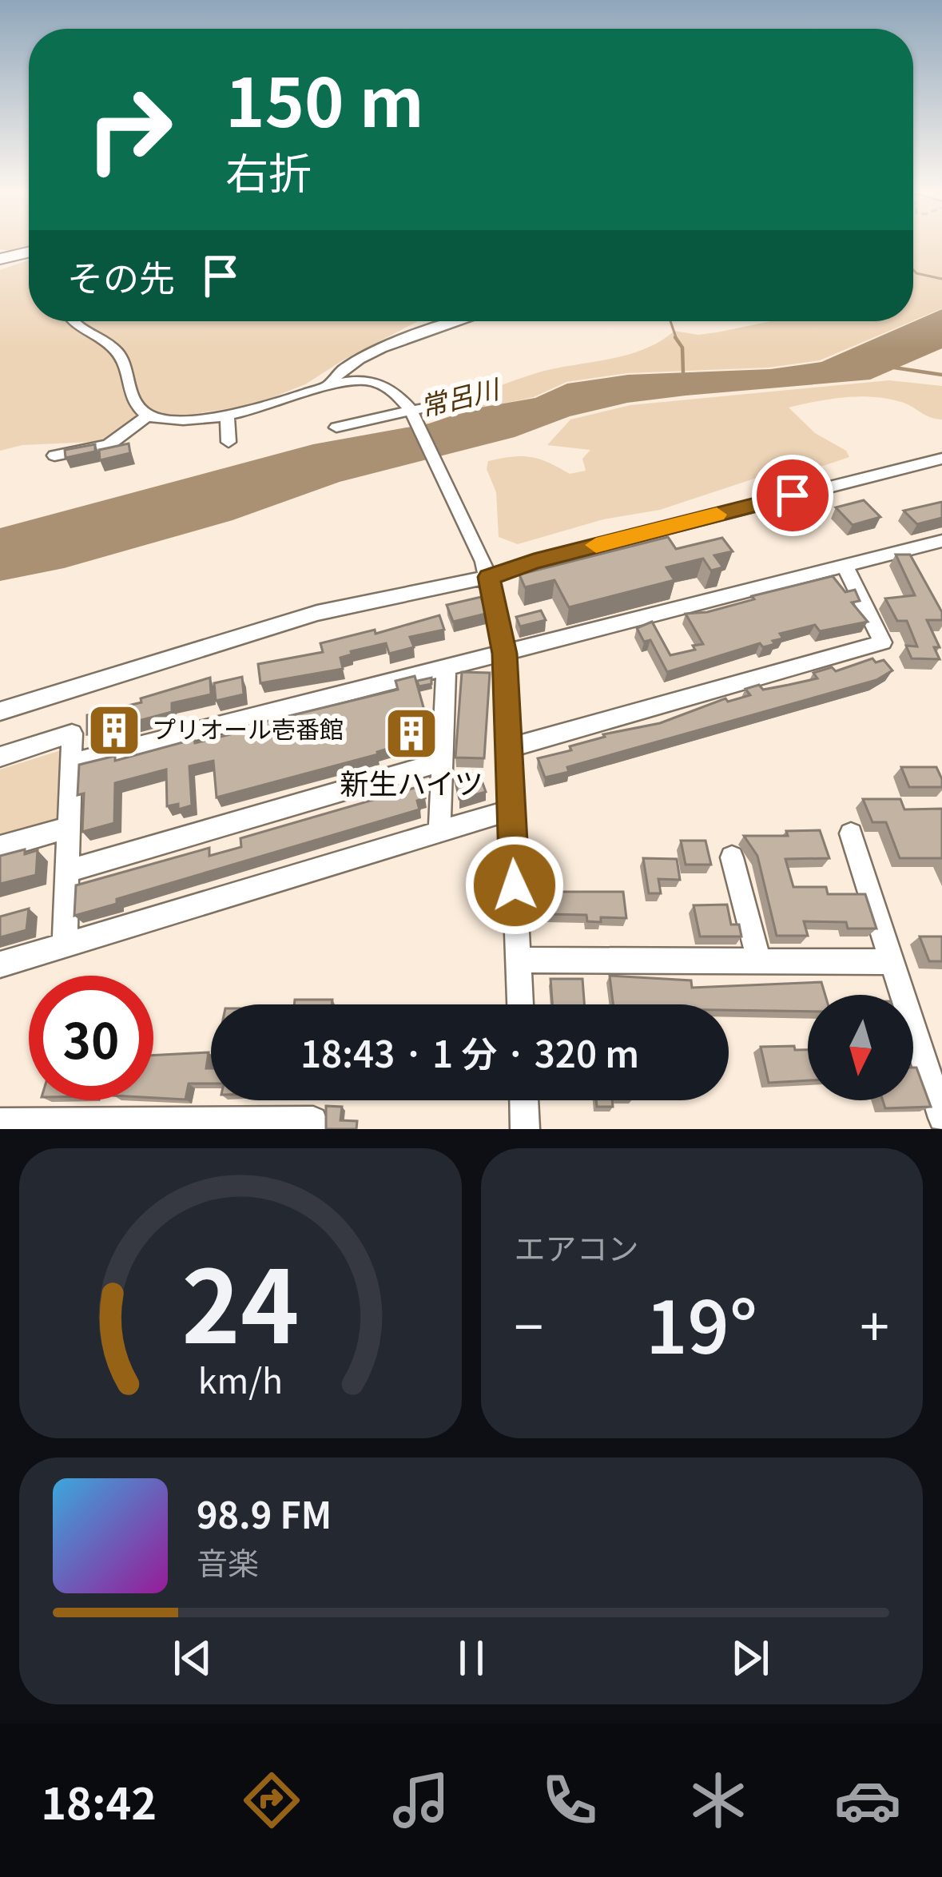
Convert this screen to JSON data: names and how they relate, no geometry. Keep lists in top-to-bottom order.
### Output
{
  "water": ["常呂川"],
  "places": {
    "building": ["プリオール壱番館", "新生ハイツ"]
  },
  "north": "bottom",
  "page": {
    "turn": ["150 m", "右折"],
    "then": "その先",
    "limit": "30",
    "trip": "18:43 · 1 分 · 320 m",
    "tile": "エアコン",
    "heat": ["−", "19°", "+"],
    "song": ["98.9 FM", "音楽"],
    "tabs": "18:42",
    "gauge": ["24", "km/h"]
  }
}
